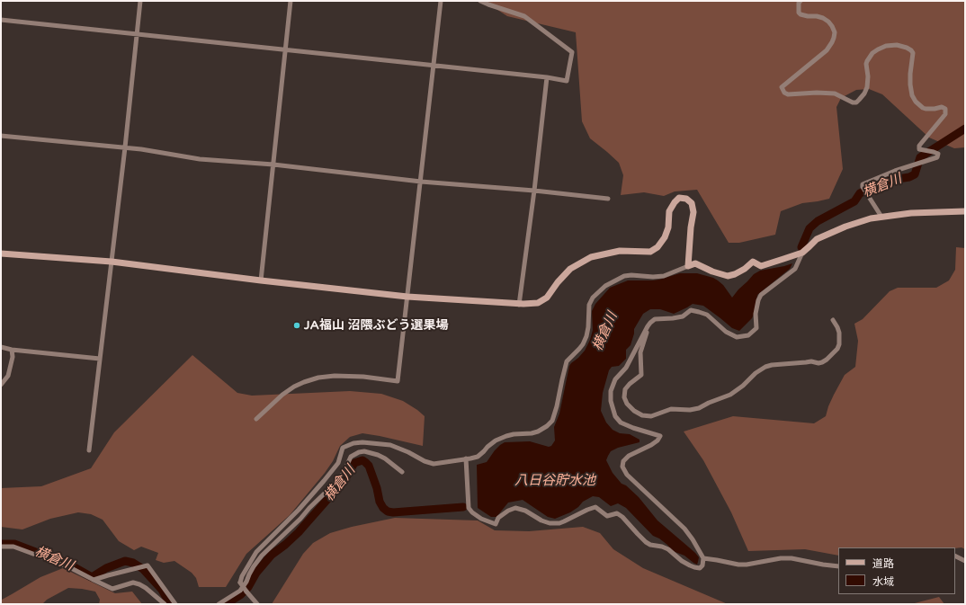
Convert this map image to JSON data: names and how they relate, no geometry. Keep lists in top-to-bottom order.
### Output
{
  "water": ["横倉川", "八日谷貯水池"],
  "places": ["JA福山 沼隈ぶどう選果場"],
  "legend": ["道路", "水域"]
}
